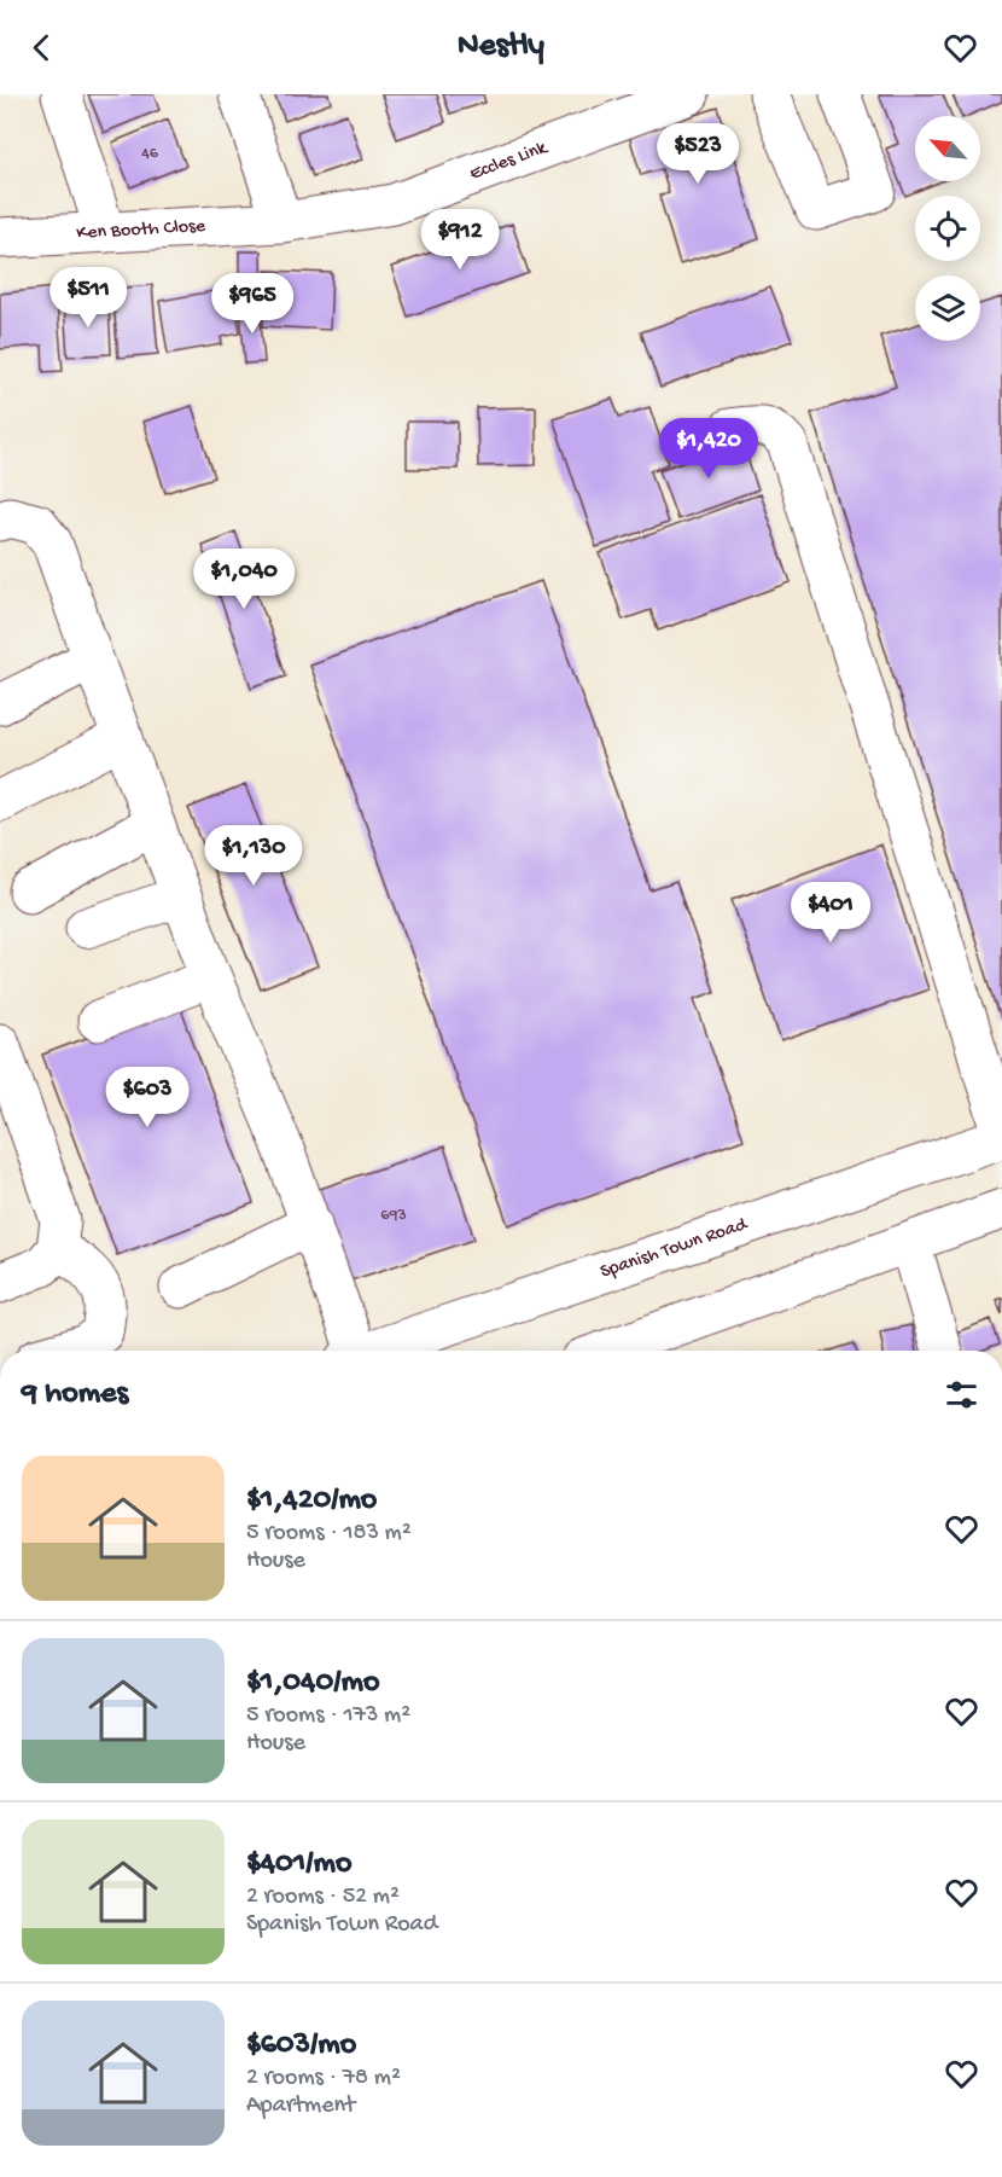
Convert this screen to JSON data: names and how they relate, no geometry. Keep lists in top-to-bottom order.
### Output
{
  "streets": {
    "main road": ["Eccles Link", "Ken Booth Close", "Spanish Town Road"]
  },
  "crossings": [
    ["Eccles Link", "Ken Booth Close"]
  ],
  "house_numbers": ["46", "693"],
  "north": "top left",
  "page": {
    "header": "Nestly",
    "price": [
      "$523",
      "$912",
      "$511",
      "$965",
      "$1,420",
      "$1,040",
      "$1,130",
      "$401",
      "$603"
    ],
    "heading": "9 homes",
    "list": [
      {
        "name": "$1,420/mo",
        "note": "5 rooms · 183 m² · House"
      },
      {
        "name": "$1,040/mo",
        "note": "5 rooms · 173 m² · House"
      },
      {
        "name": "$401/mo",
        "note": "2 rooms · 52 m² · Spanish Town Road"
      },
      {
        "name": "$603/mo",
        "note": "2 rooms · 78 m² · Apartment"
      }
    ]
  }
}
